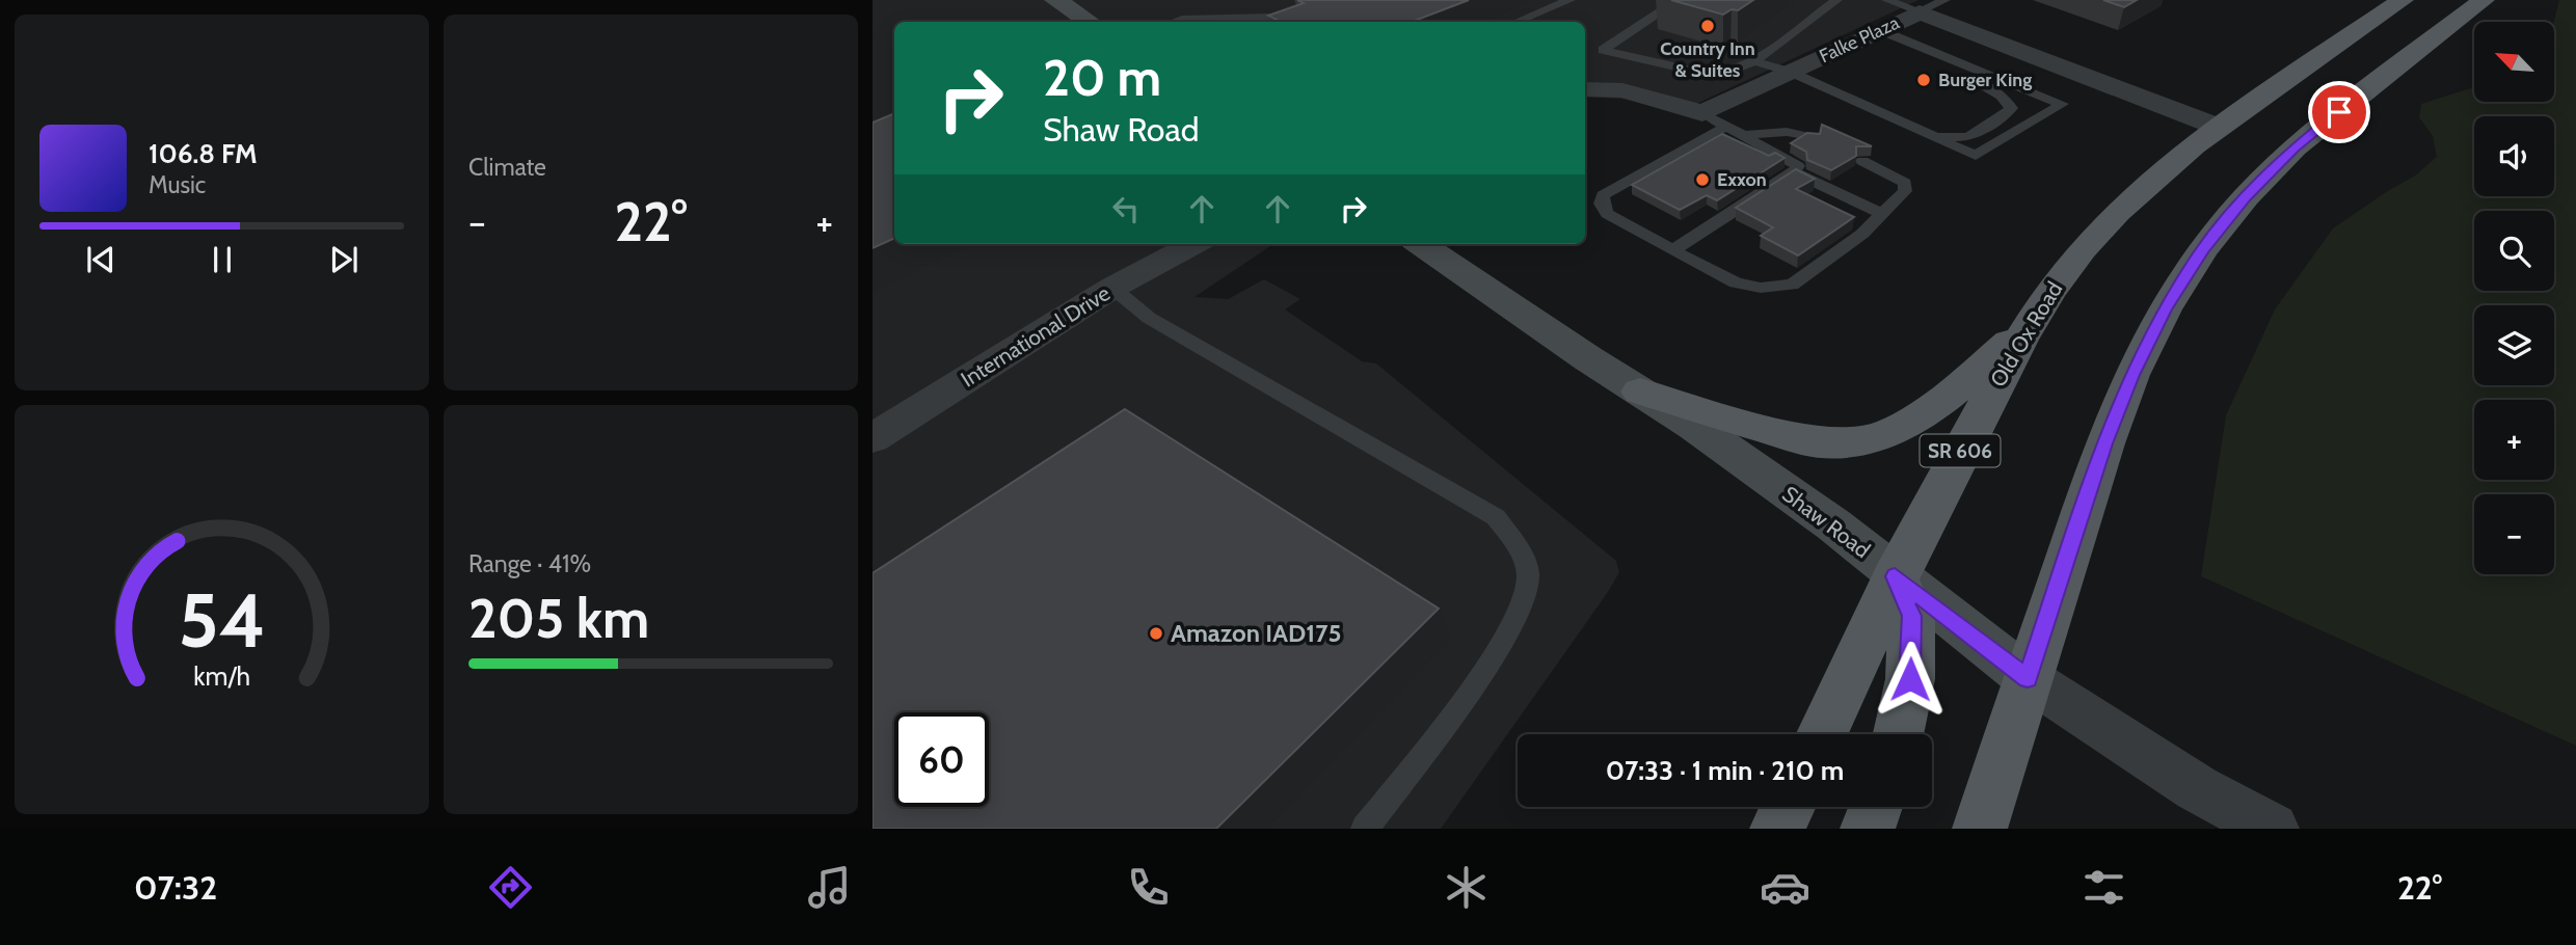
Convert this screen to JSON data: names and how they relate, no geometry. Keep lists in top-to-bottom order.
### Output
{
  "streets": {
    "main road": ["Old Ox Road", "SR 606", "Shaw Road"],
    "street": ["Falke Plaza", "International Drive"]
  },
  "crossings": [
    ["Falke Plaza", "Old Ox Road"],
    ["Old Ox Road", "Shaw Road"]
  ],
  "places": [
    "Country Inn & Suites",
    "Burger King",
    "Exxon",
    "Amazon IAD175"
  ],
  "north": "top left",
  "page": {
    "tile": [
      "Climate",
      ["Range · 41%", "205 km"]
    ],
    "map_buttons": ["+", "−"],
    "turn": ["20 m", "Shaw Road"],
    "song": ["106.8 FM", "Music"],
    "heat": ["−", "22°", "+"],
    "limit": "60",
    "trip": "07:33 · 1 min · 210 m",
    "tabs": ["07:32", "22°"],
    "gauge": ["54", "km/h"]
  }
}
